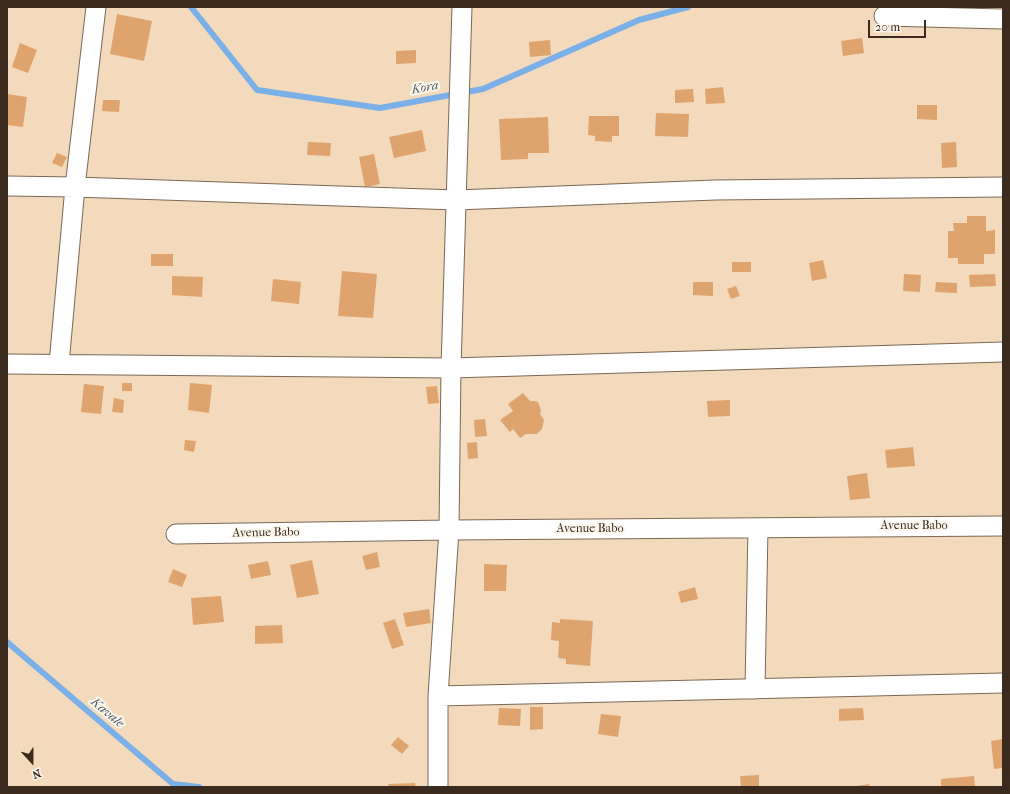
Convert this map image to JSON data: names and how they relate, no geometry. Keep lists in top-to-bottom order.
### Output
{
  "streets": {
    "street": ["Avenue Babo"]
  },
  "water": ["Kora", "Kavale"],
  "scale_bar": "20 m",
  "north": "bottom"
}
